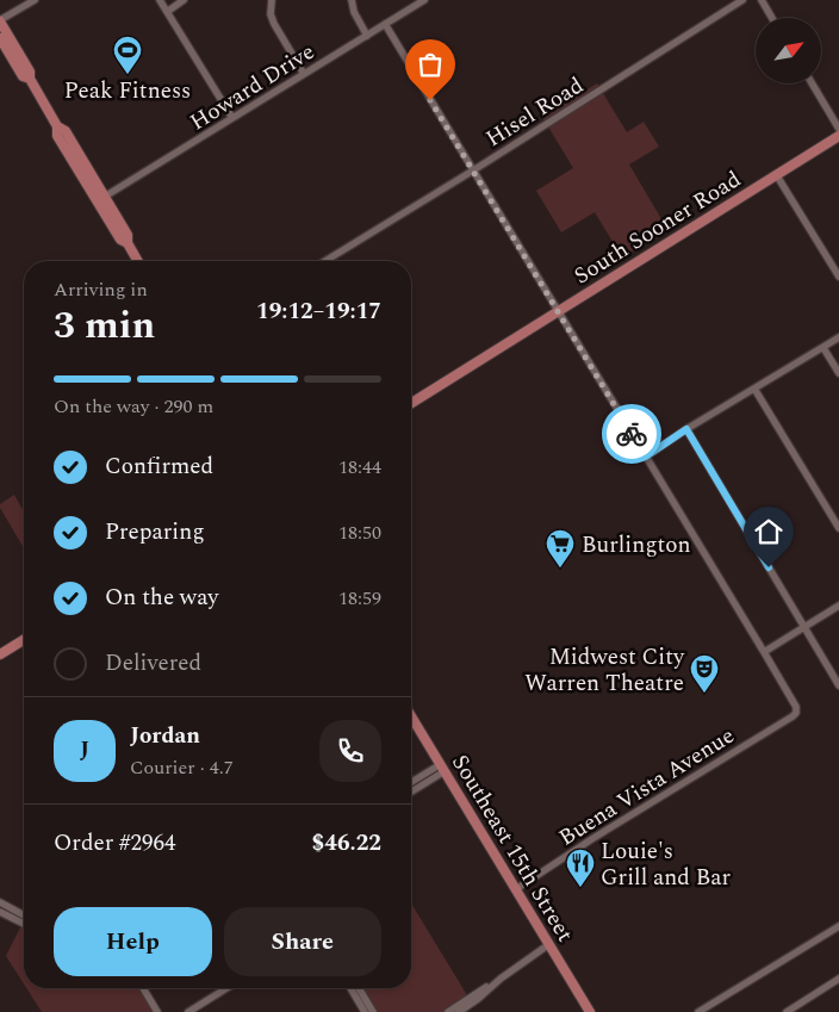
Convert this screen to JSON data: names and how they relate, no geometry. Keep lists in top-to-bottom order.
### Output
{
  "streets": {
    "main road": ["South Sooner Road", "Southeast 15th Street"],
    "street": ["Howard Drive", "Hisel Road", "Buena Vista Avenue"]
  },
  "crossings": [
    ["Buena Vista Avenue", "Southeast 15th Street"]
  ],
  "places": {
    "sports": ["Peak Fitness"],
    "supermarket": ["Burlington"],
    "theatre": ["Midwest City Warren Theatre"],
    "restaurant": ["Louie's Grill and Bar"]
  },
  "north": "top right",
  "page": {
    "heading": ["3 min", "Arriving in", "19:12–19:17"],
    "panel": [
      "Jordan",
      "Courier · 4.7",
      "Order #2964",
      "$46.22"
    ],
    "bar": "On the way · 290 m",
    "list": [
      ["Confirmed", "18:44"],
      ["Preparing", "18:50"],
      ["On the way", "18:59"],
      "Delivered"
    ],
    "round": "J",
    "buttons": ["Help", "Share"]
  }
}
